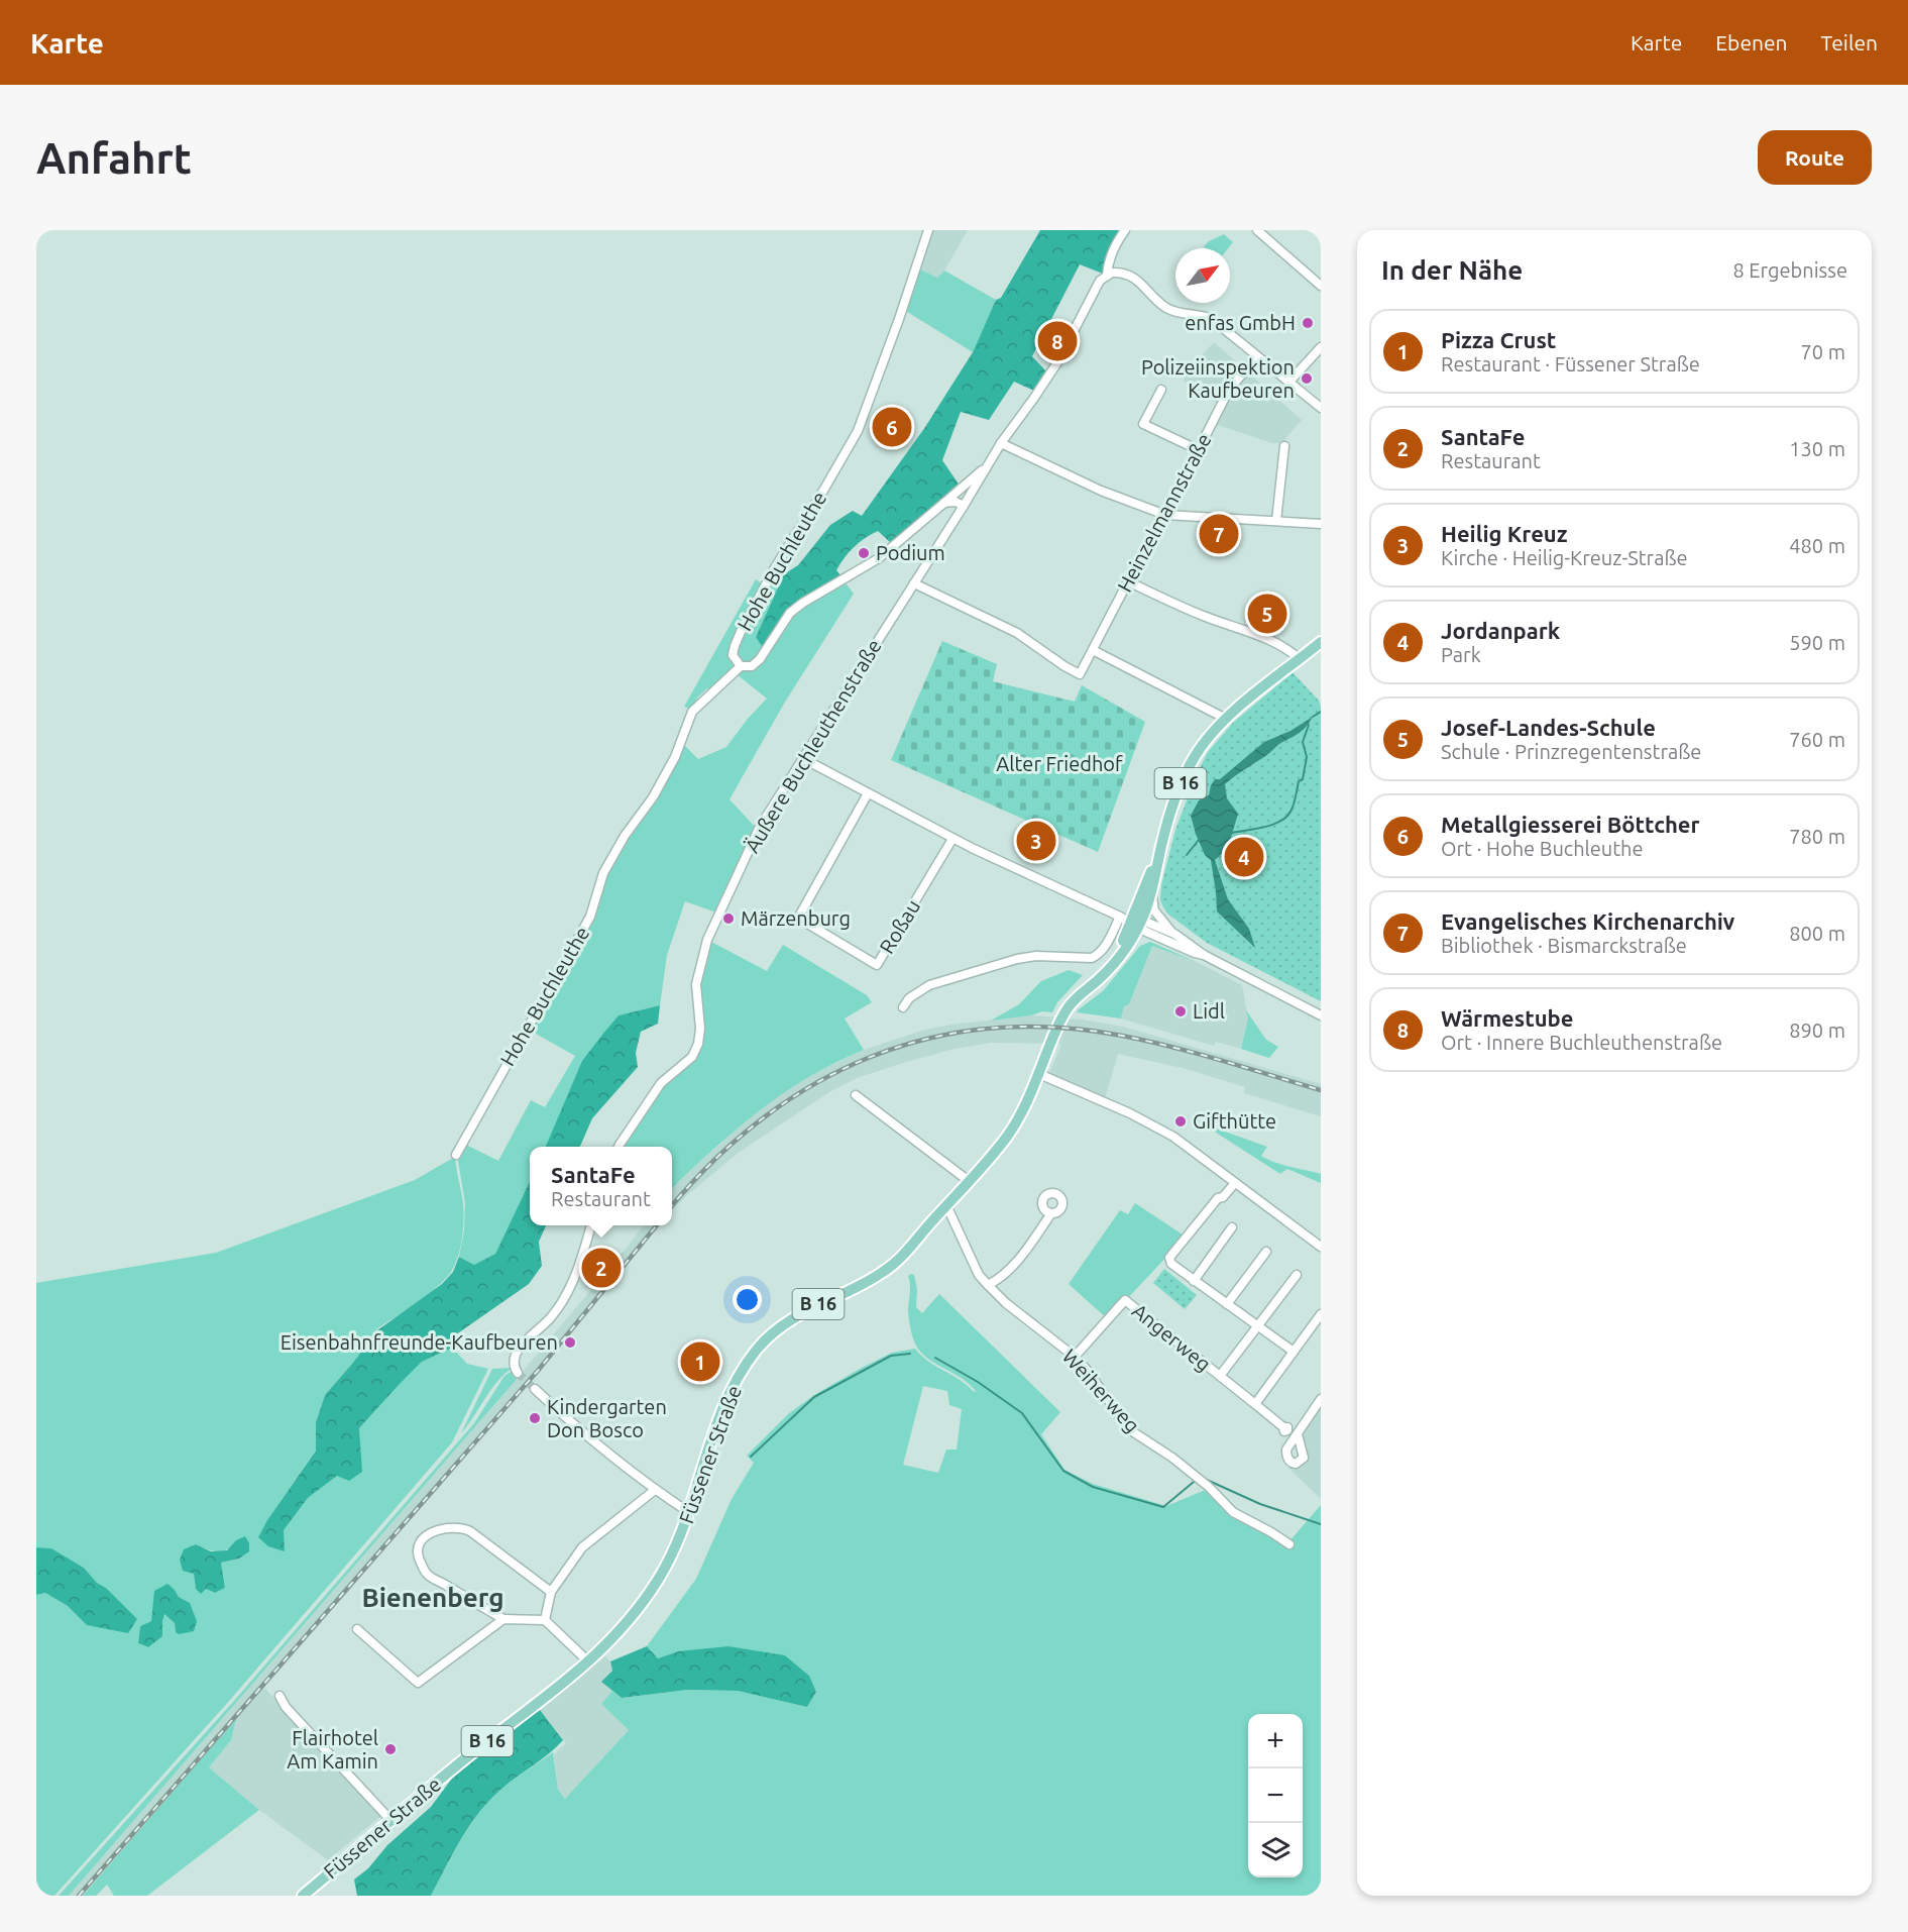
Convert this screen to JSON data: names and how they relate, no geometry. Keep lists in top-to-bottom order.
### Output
{
  "streets": {
    "main road": ["B 16", "Füssener Straße"],
    "street": [
      "Heinzelmannstraße",
      "Hohe Buchleuthe",
      "Äußere Buchleuthenstraße",
      "Roßau",
      "Angerweg",
      "Weiherweg"
    ]
  },
  "crossings": [
    ["Heinzelmannstraße", "Äußere Buchleuthenstraße"],
    ["B 16", "Füssener Straße"],
    ["Angerweg", "Weiherweg"],
    ["Weiherweg", "Füssener Straße"]
  ],
  "districts": ["Bienenberg"],
  "parks": ["Alter Friedhof"],
  "places": [
    "enfas GmbH",
    "Polizeiinspektion Kaufbeuren",
    "Podium",
    "Märzenburg",
    "Lidl",
    "Gifthütte",
    "Eisenbahnfreunde-Kaufbeuren",
    "Kindergarten Don Bosco",
    "Flairhotel Am Kamin"
  ],
  "north": "top right",
  "page": {
    "header": "Karte",
    "nav": ["Karte", "Ebenen", "Teilen"],
    "buttons": "Route",
    "title": "Anfahrt",
    "heading": ["In der Nähe", "8 Ergebnisse"],
    "list": [
      {
        "mark": "1",
        "name": "Pizza Crust",
        "note": "Restaurant · Füssener Straße",
        "value": "70 m"
      },
      {
        "mark": "2",
        "name": "SantaFe",
        "note": "Restaurant",
        "value": "130 m"
      },
      {
        "mark": "3",
        "name": "Heilig Kreuz",
        "note": "Kirche · Heilig-Kreuz-Straße",
        "value": "480 m"
      },
      {
        "mark": "4",
        "name": "Jordanpark",
        "note": "Park",
        "value": "590 m"
      },
      {
        "mark": "5",
        "name": "Josef-Landes-Schule",
        "note": "Schule · Prinzregentenstraße",
        "value": "760 m"
      },
      {
        "mark": "6",
        "name": "Metallgiesserei Böttcher",
        "note": "Ort · Hohe Buchleuthe",
        "value": "780 m"
      },
      {
        "mark": "7",
        "name": "Evangelisches Kirchenarchiv",
        "note": "Bibliothek · Bismarckstraße",
        "value": "800 m"
      },
      {
        "mark": "8",
        "name": "Wärmestube",
        "note": "Ort · Innere Buchleuthenstraße",
        "value": "890 m"
      }
    ],
    "pins": [
      "8",
      "6",
      "7",
      "5",
      "3",
      "4",
      "2",
      "1"
    ],
    "popup": ["SantaFe", "Restaurant"],
    "map_buttons": ["+", "−"]
  }
}
